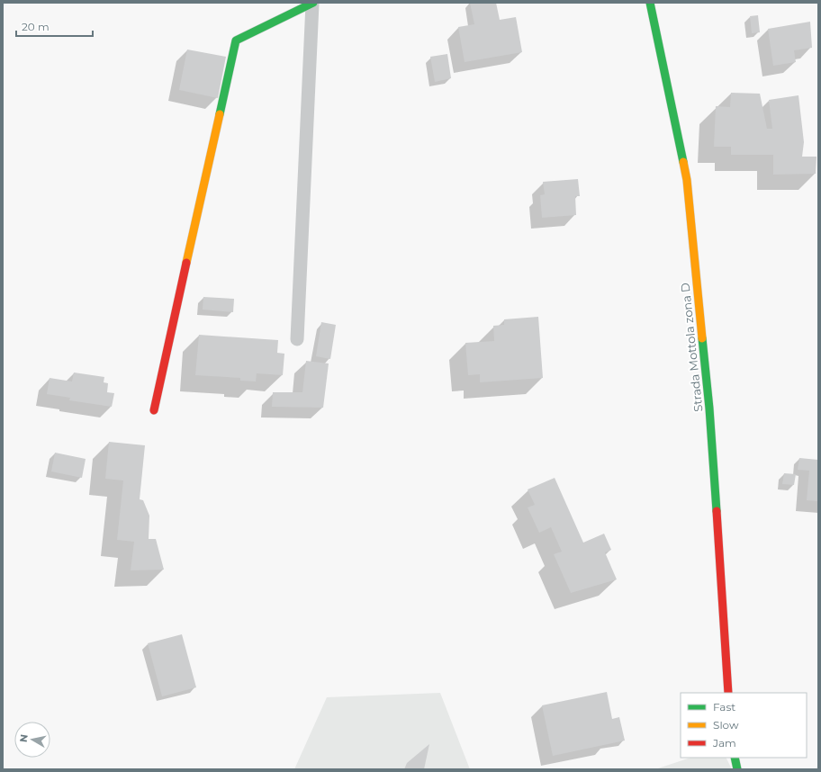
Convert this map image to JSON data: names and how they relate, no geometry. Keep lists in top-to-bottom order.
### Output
{
  "streets": {
    "main road": ["Strada Mottola zona D"]
  },
  "legend": ["Fast", "Slow", "Jam"],
  "scale_bar": "20 m",
  "north": "left"
}
